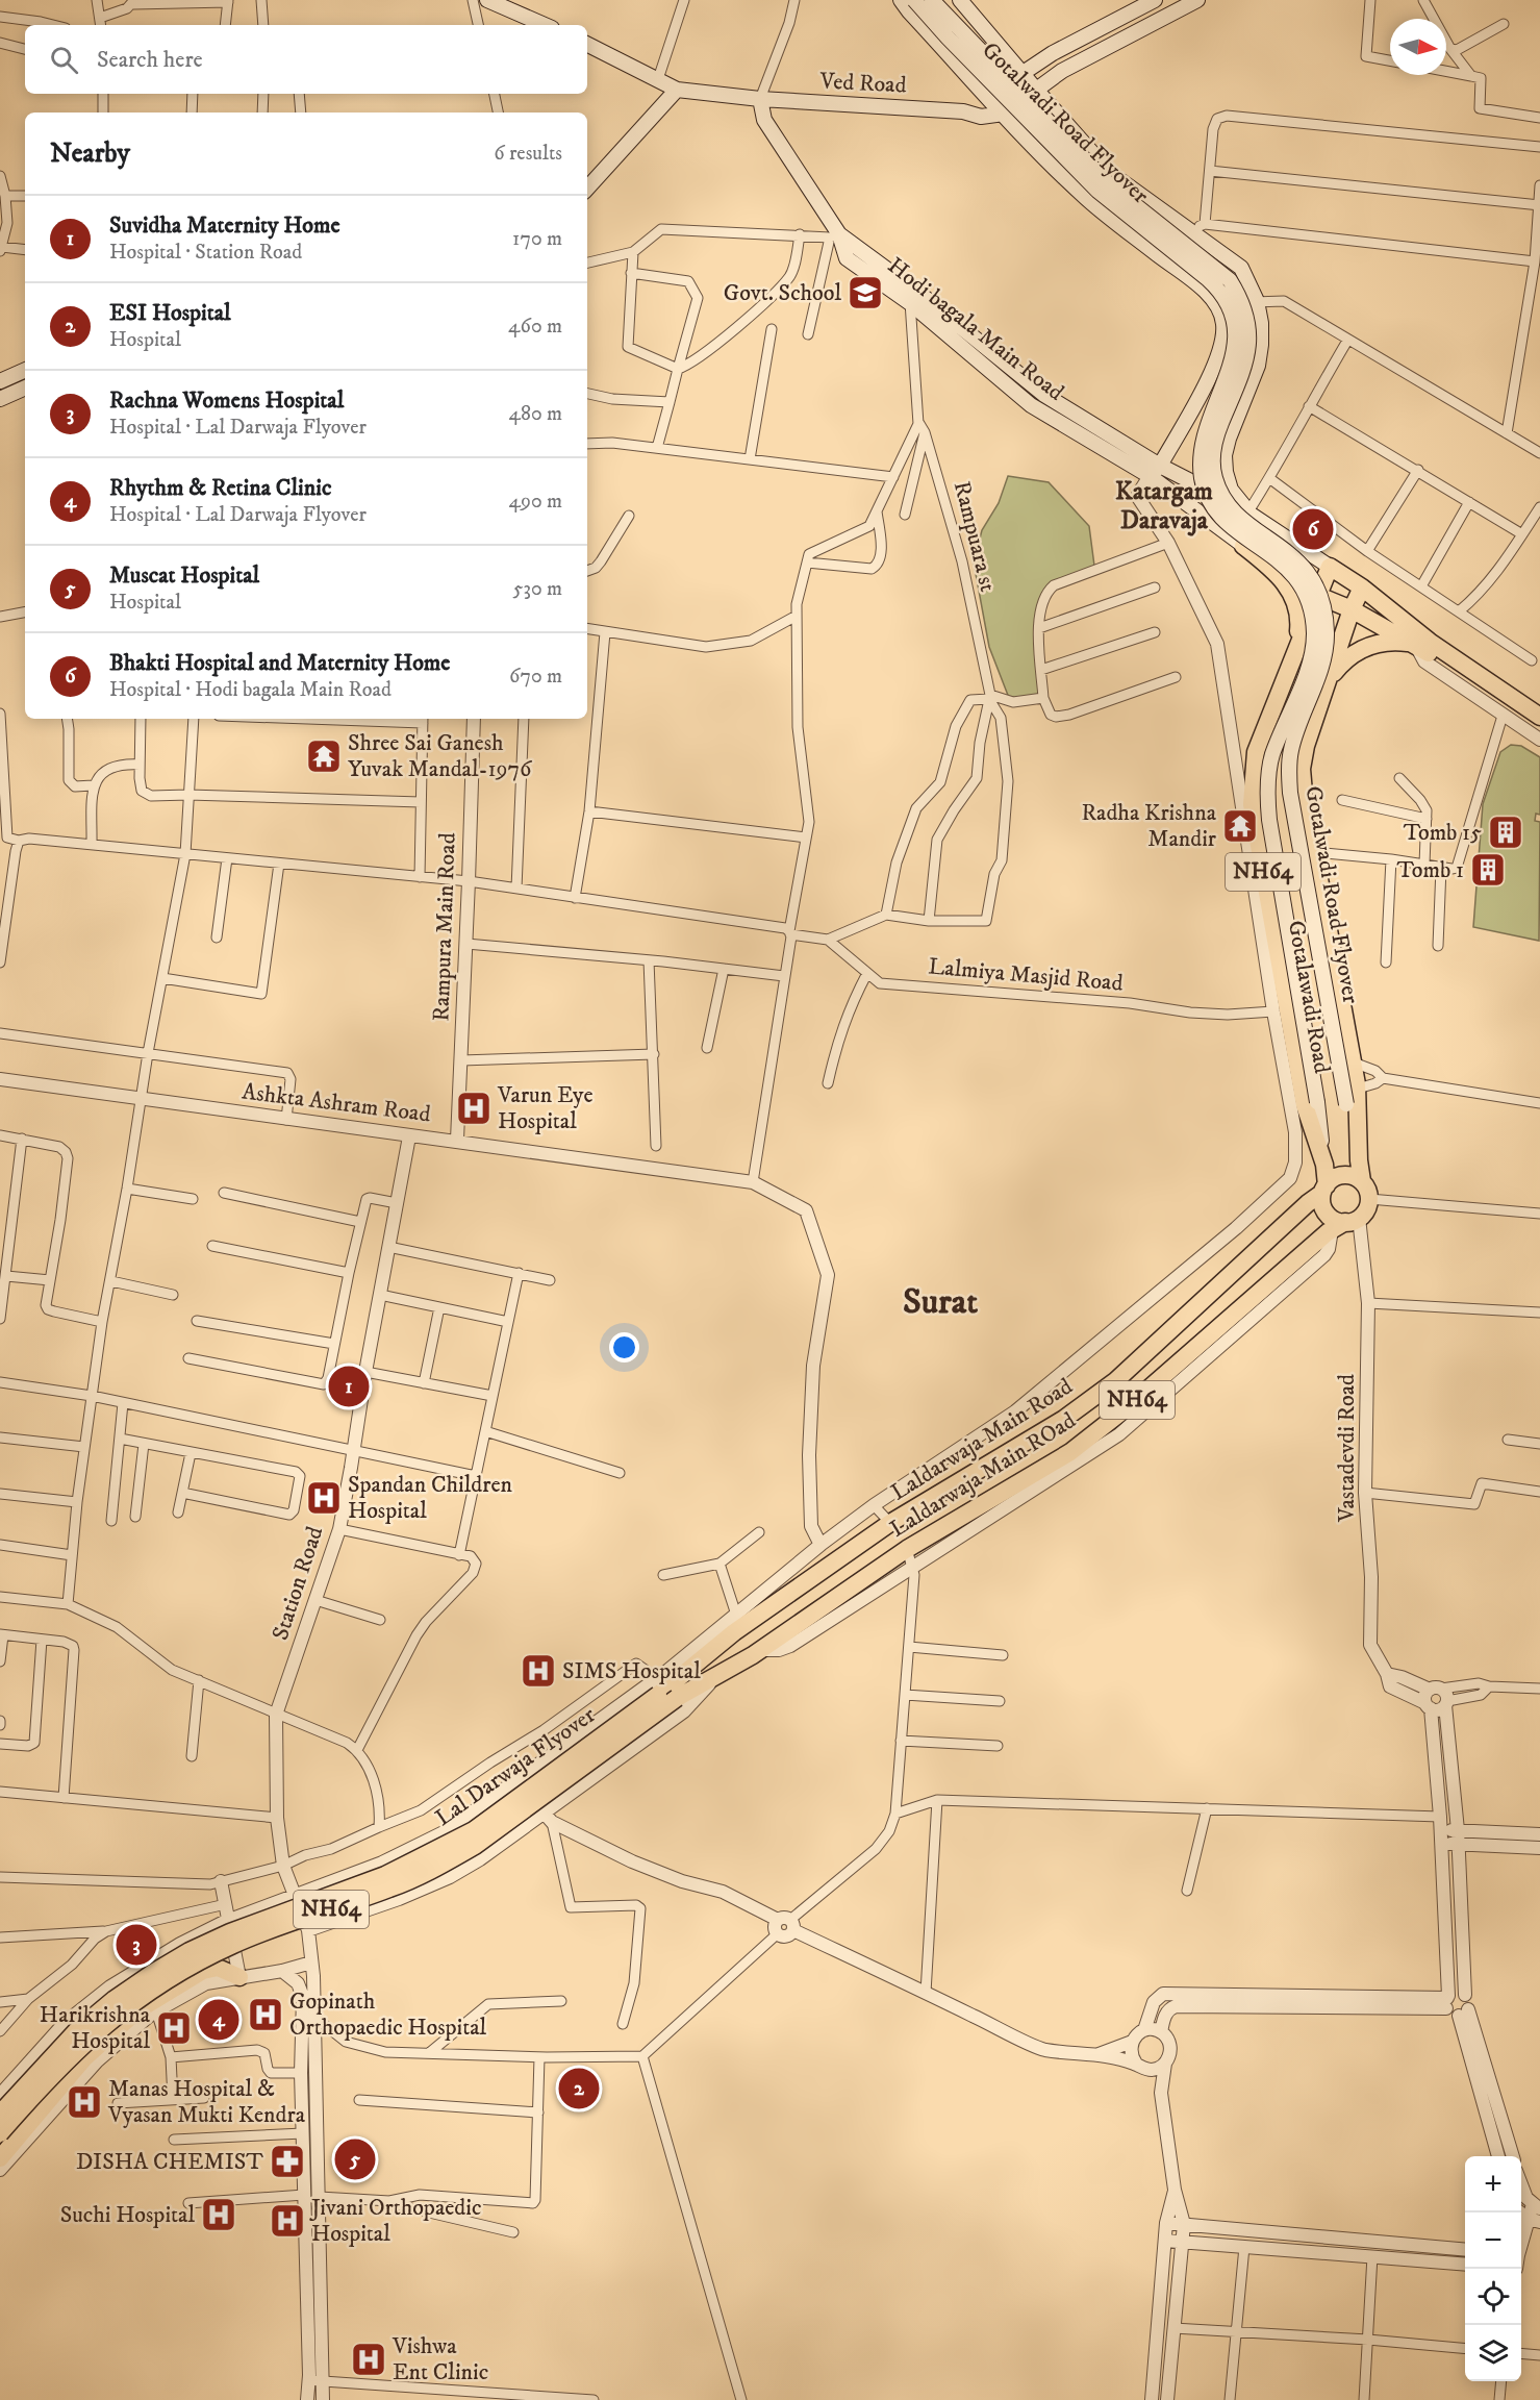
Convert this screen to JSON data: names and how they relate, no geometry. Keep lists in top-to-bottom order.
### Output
{
  "streets": {
    "highway": [
      "NH64",
      "Gotalawadi Road",
      "Laldarwaja Main Road",
      "Laldarwaja Main ROad",
      "Lal Darwaja Flyover"
    ],
    "main road": ["Ved Road", "Gotalwadi Road Flyover", "Hodi bagala Main Road"],
    "street": [
      "Rampuara st",
      "Rampura Main Road",
      "Lalmiya Masjid Road",
      "Ashkta Ashram Road",
      "Vastadevdi Road",
      "Station Road"
    ]
  },
  "crossings": [
    ["Ved Road", "Hodi bagala Main Road"],
    ["Gotalwadi Road Flyover", "Gotalawadi Road"],
    ["Hodi bagala Main Road", "Gotalawadi Road"],
    ["NH64", "Gotalawadi Road"],
    ["NH64", "Laldarwaja Main Road"],
    ["NH64", "Vastadevdi Road"],
    ["NH64", "Laldarwaja Main ROad"],
    ["Rampura Main Road", "Ashkta Ashram Road"],
    ["Gotalawadi Road", "Laldarwaja Main Road"],
    ["Gotalawadi Road", "Vastadevdi Road"],
    ["Gotalawadi Road", "Laldarwaja Main ROad"],
    ["Ashkta Ashram Road", "Station Road"],
    ["Laldarwaja Main Road", "Vastadevdi Road"],
    ["Laldarwaja Main Road", "Laldarwaja Main ROad"],
    ["Laldarwaja Main Road", "Lal Darwaja Flyover"],
    ["Vastadevdi Road", "Laldarwaja Main ROad"],
    ["Laldarwaja Main ROad", "Lal Darwaja Flyover"]
  ],
  "districts": ["Katargam Daravaja", "Surat"],
  "places": {
    "school or university": ["Govt. School"],
    "temple": ["Shree Sai Ganesh Yuvak Mandal-1976", "Radha Krishna Mandir"],
    "building": ["Tomb 15", "Tomb 1"],
    "hospital": [
      "Varun Eye Hospital",
      "Spandan Children Hospital",
      "SIMS Hospital",
      "Gopinath Orthopaedic Hospital",
      "Harikrishna Hospital",
      "Manas Hospital & Vyasan Mukti Kendra",
      "Suchi Hospital",
      "Jivani Orthopaedic Hospital",
      "Vishwa Ent Clinic"
    ],
    "pharmacy": ["DISHA CHEMIST"]
  },
  "north": "right",
  "page": {
    "search": "Search here",
    "heading": ["Nearby", "6 results"],
    "list": [
      {
        "mark": "1",
        "name": "Suvidha Maternity Home",
        "note": "Hospital · Station Road",
        "value": "170 m"
      },
      {
        "mark": "2",
        "name": "ESI Hospital",
        "note": "Hospital",
        "value": "460 m"
      },
      {
        "mark": "3",
        "name": "Rachna Womens Hospital",
        "note": "Hospital · Lal Darwaja Flyover",
        "value": "480 m"
      },
      {
        "mark": "4",
        "name": "Rhythm & Retina Clinic",
        "note": "Hospital · Lal Darwaja Flyover",
        "value": "490 m"
      },
      {
        "mark": "5",
        "name": "Muscat Hospital",
        "note": "Hospital",
        "value": "530 m"
      },
      {
        "mark": "6",
        "name": "Bhakti Hospital and Maternity Home",
        "note": "Hospital · Hodi bagala Main Road",
        "value": "670 m"
      }
    ],
    "pins": [
      "6",
      "1",
      "3",
      "4",
      "2",
      "5"
    ],
    "map_buttons": ["+", "−"]
  }
}
